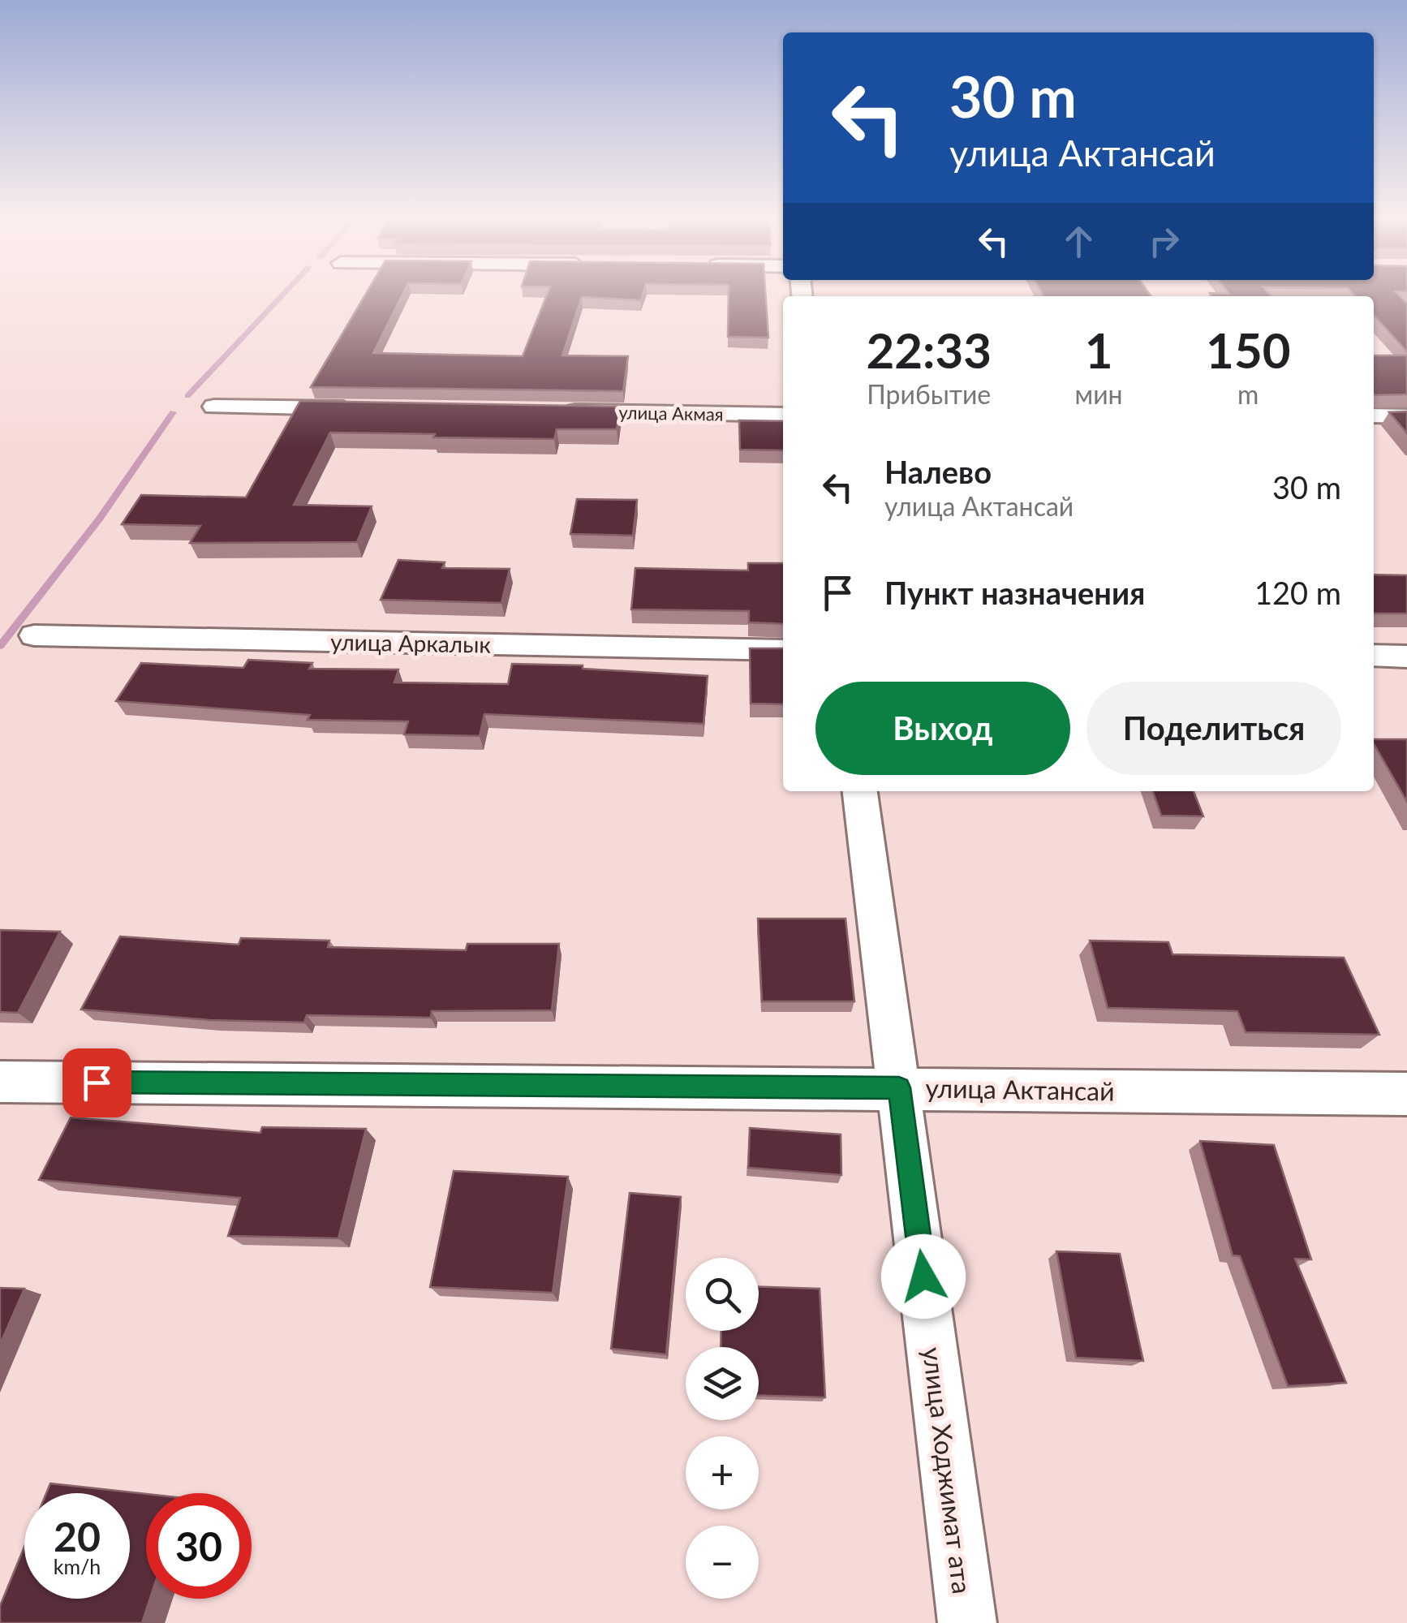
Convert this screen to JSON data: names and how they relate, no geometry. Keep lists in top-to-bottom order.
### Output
{
  "streets": {
    "street": [
      "улица Акмая",
      "улица Аркалык",
      "улица Актансай",
      "улица Ходжимат ата"
    ]
  },
  "crossings": [
    ["улица Актансай", "улица Ходжимат ата"]
  ],
  "page": {
    "turn": ["30 m", "улица Актансай"],
    "eta": [
      "22:33",
      "Прибытие",
      "1",
      "мин",
      "150",
      "m"
    ],
    "list": [
      {
        "name": "Налево",
        "note": "улица Актансай",
        "value": "30 m"
      },
      {
        "name": "Пункт назначения",
        "value": "120 m"
      }
    ],
    "buttons": ["Выход", "Поделиться"],
    "map_buttons": ["+", "−"],
    "speed": "20 km/h",
    "limit": "30"
  }
}
